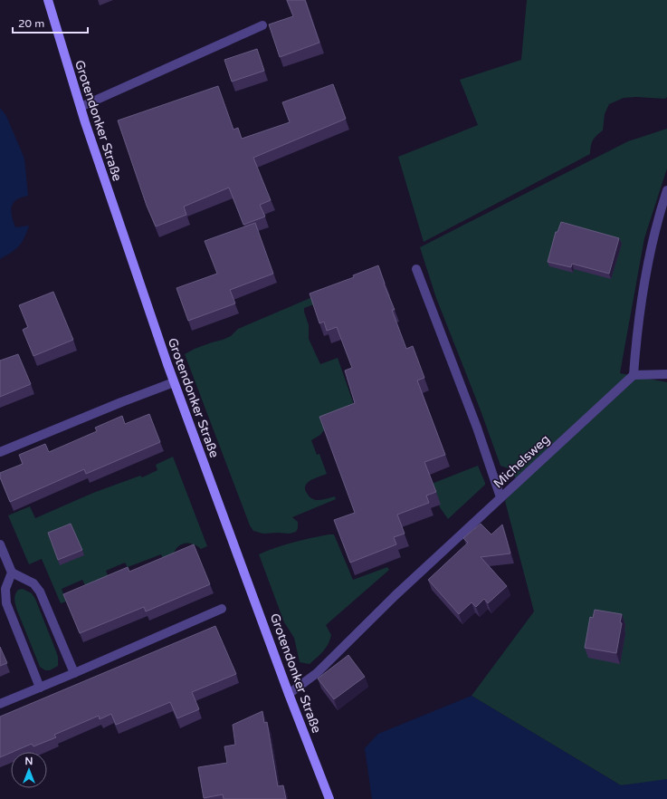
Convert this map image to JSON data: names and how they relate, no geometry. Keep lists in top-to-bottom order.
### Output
{
  "streets": {
    "main road": ["Grotendonker Straße"],
    "street": ["Michelsweg"]
  },
  "crossings": [
    ["Grotendonker Straße", "Michelsweg"]
  ],
  "scale_bar": "20 m",
  "north": "top"
}
